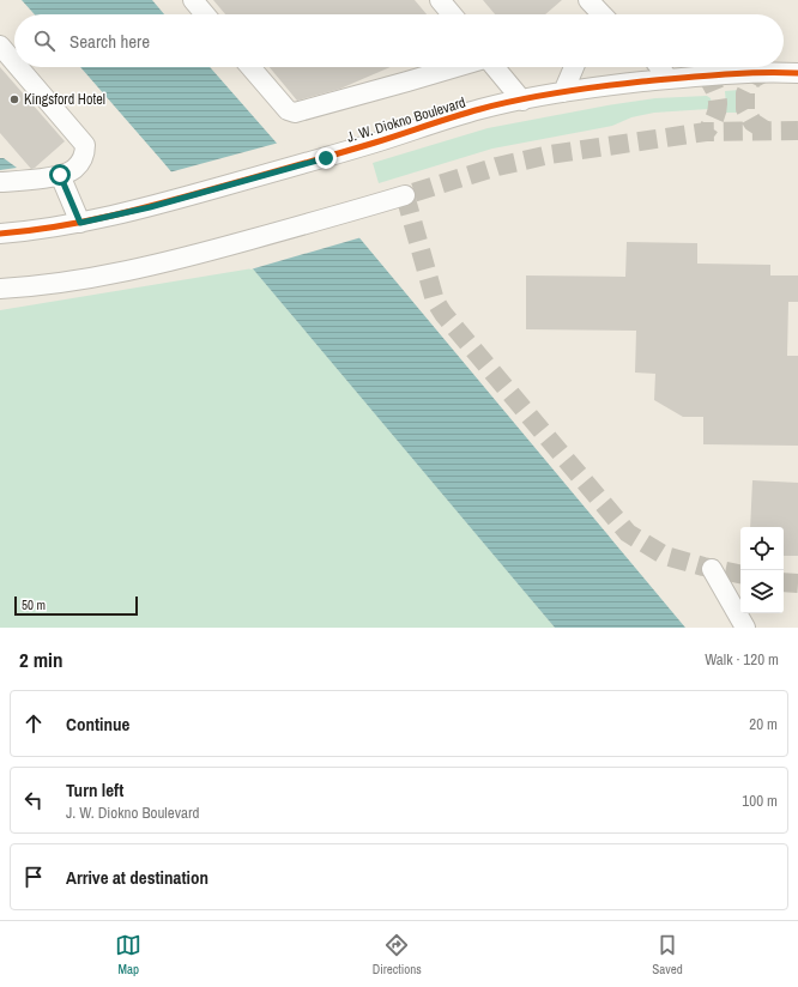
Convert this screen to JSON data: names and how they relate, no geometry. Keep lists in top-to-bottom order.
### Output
{
  "streets": {
    "street": ["J. W. Diokno Boulevard"]
  },
  "places": ["Kingsford Hotel"],
  "scale_bar": "50 m",
  "page": {
    "search": "Search here",
    "scale": "50 m",
    "heading": ["2 min", "Walk · 120 m"],
    "list": [
      ["Continue", "20 m"],
      ["Turn left", "J. W. Diokno Boulevard", "100 m"],
      "Arrive at destination"
    ],
    "nav": ["Map", "Directions", "Saved"]
  }
}
